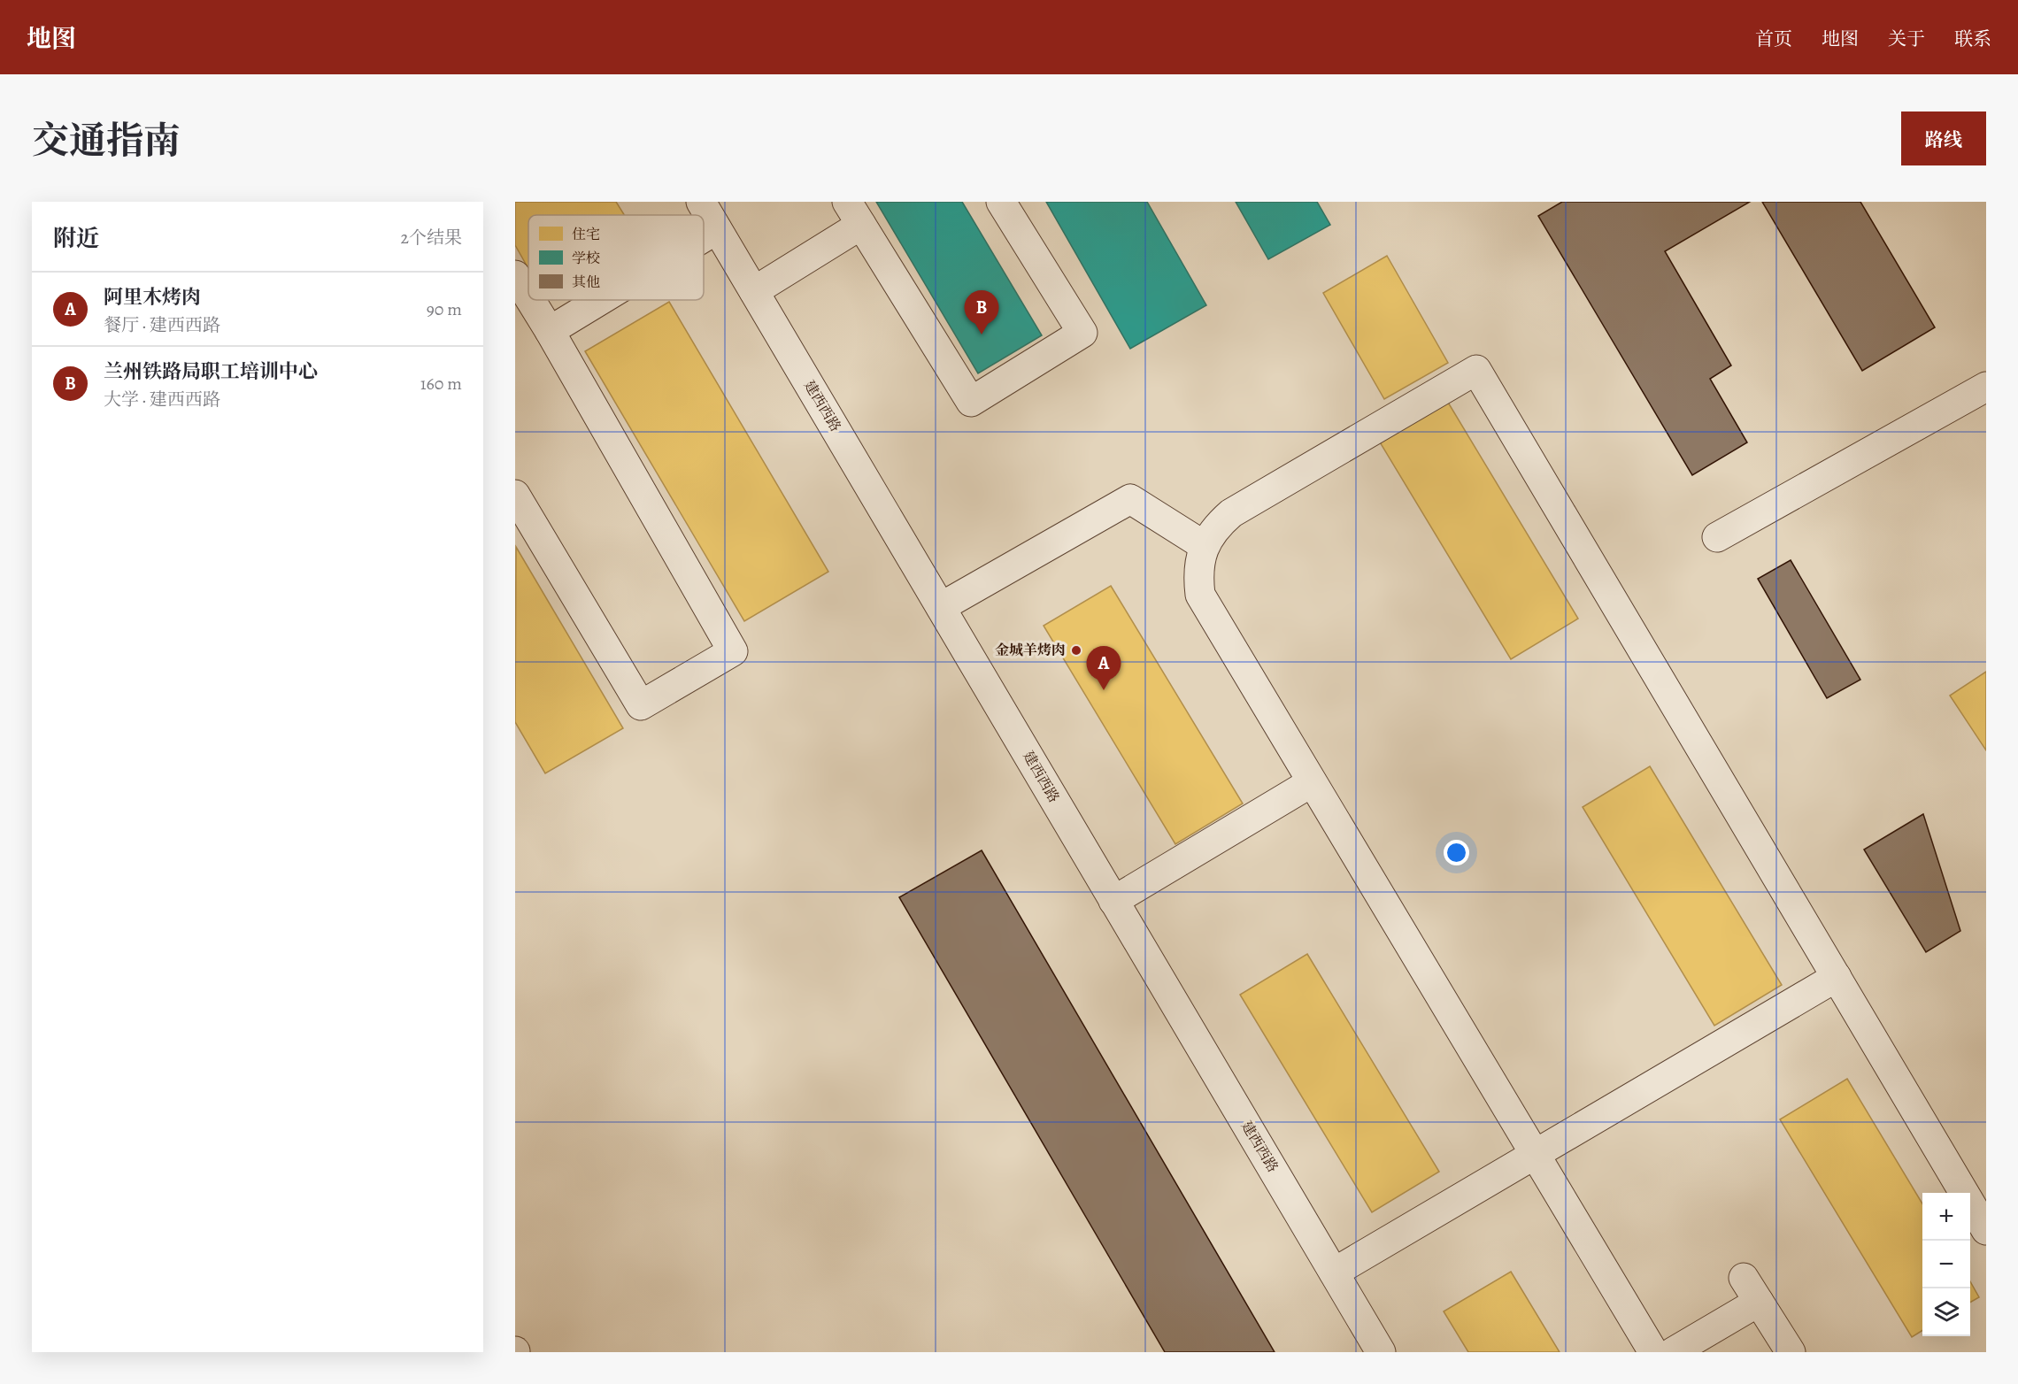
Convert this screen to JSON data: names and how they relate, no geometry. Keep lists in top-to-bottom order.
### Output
{
  "streets": {
    "street": ["建西西路"]
  },
  "places": ["金城羊烤肉"],
  "legend": ["住宅", "学校", "其他"],
  "page": {
    "header": "地图",
    "nav": [
      "首页",
      "地图",
      "关于",
      "联系"
    ],
    "title": "交通指南",
    "buttons": "路线",
    "heading": ["附近", "2个结果"],
    "list": [
      {
        "mark": "A",
        "name": "阿里木烤肉",
        "note": "餐厅 · 建西西路",
        "value": "90 m"
      },
      {
        "mark": "B",
        "name": "兰州铁路局职工培训中心",
        "note": "大学 · 建西西路",
        "value": "160 m"
      }
    ],
    "pins": ["B", "A"],
    "map_buttons": ["+", "−"]
  }
}
